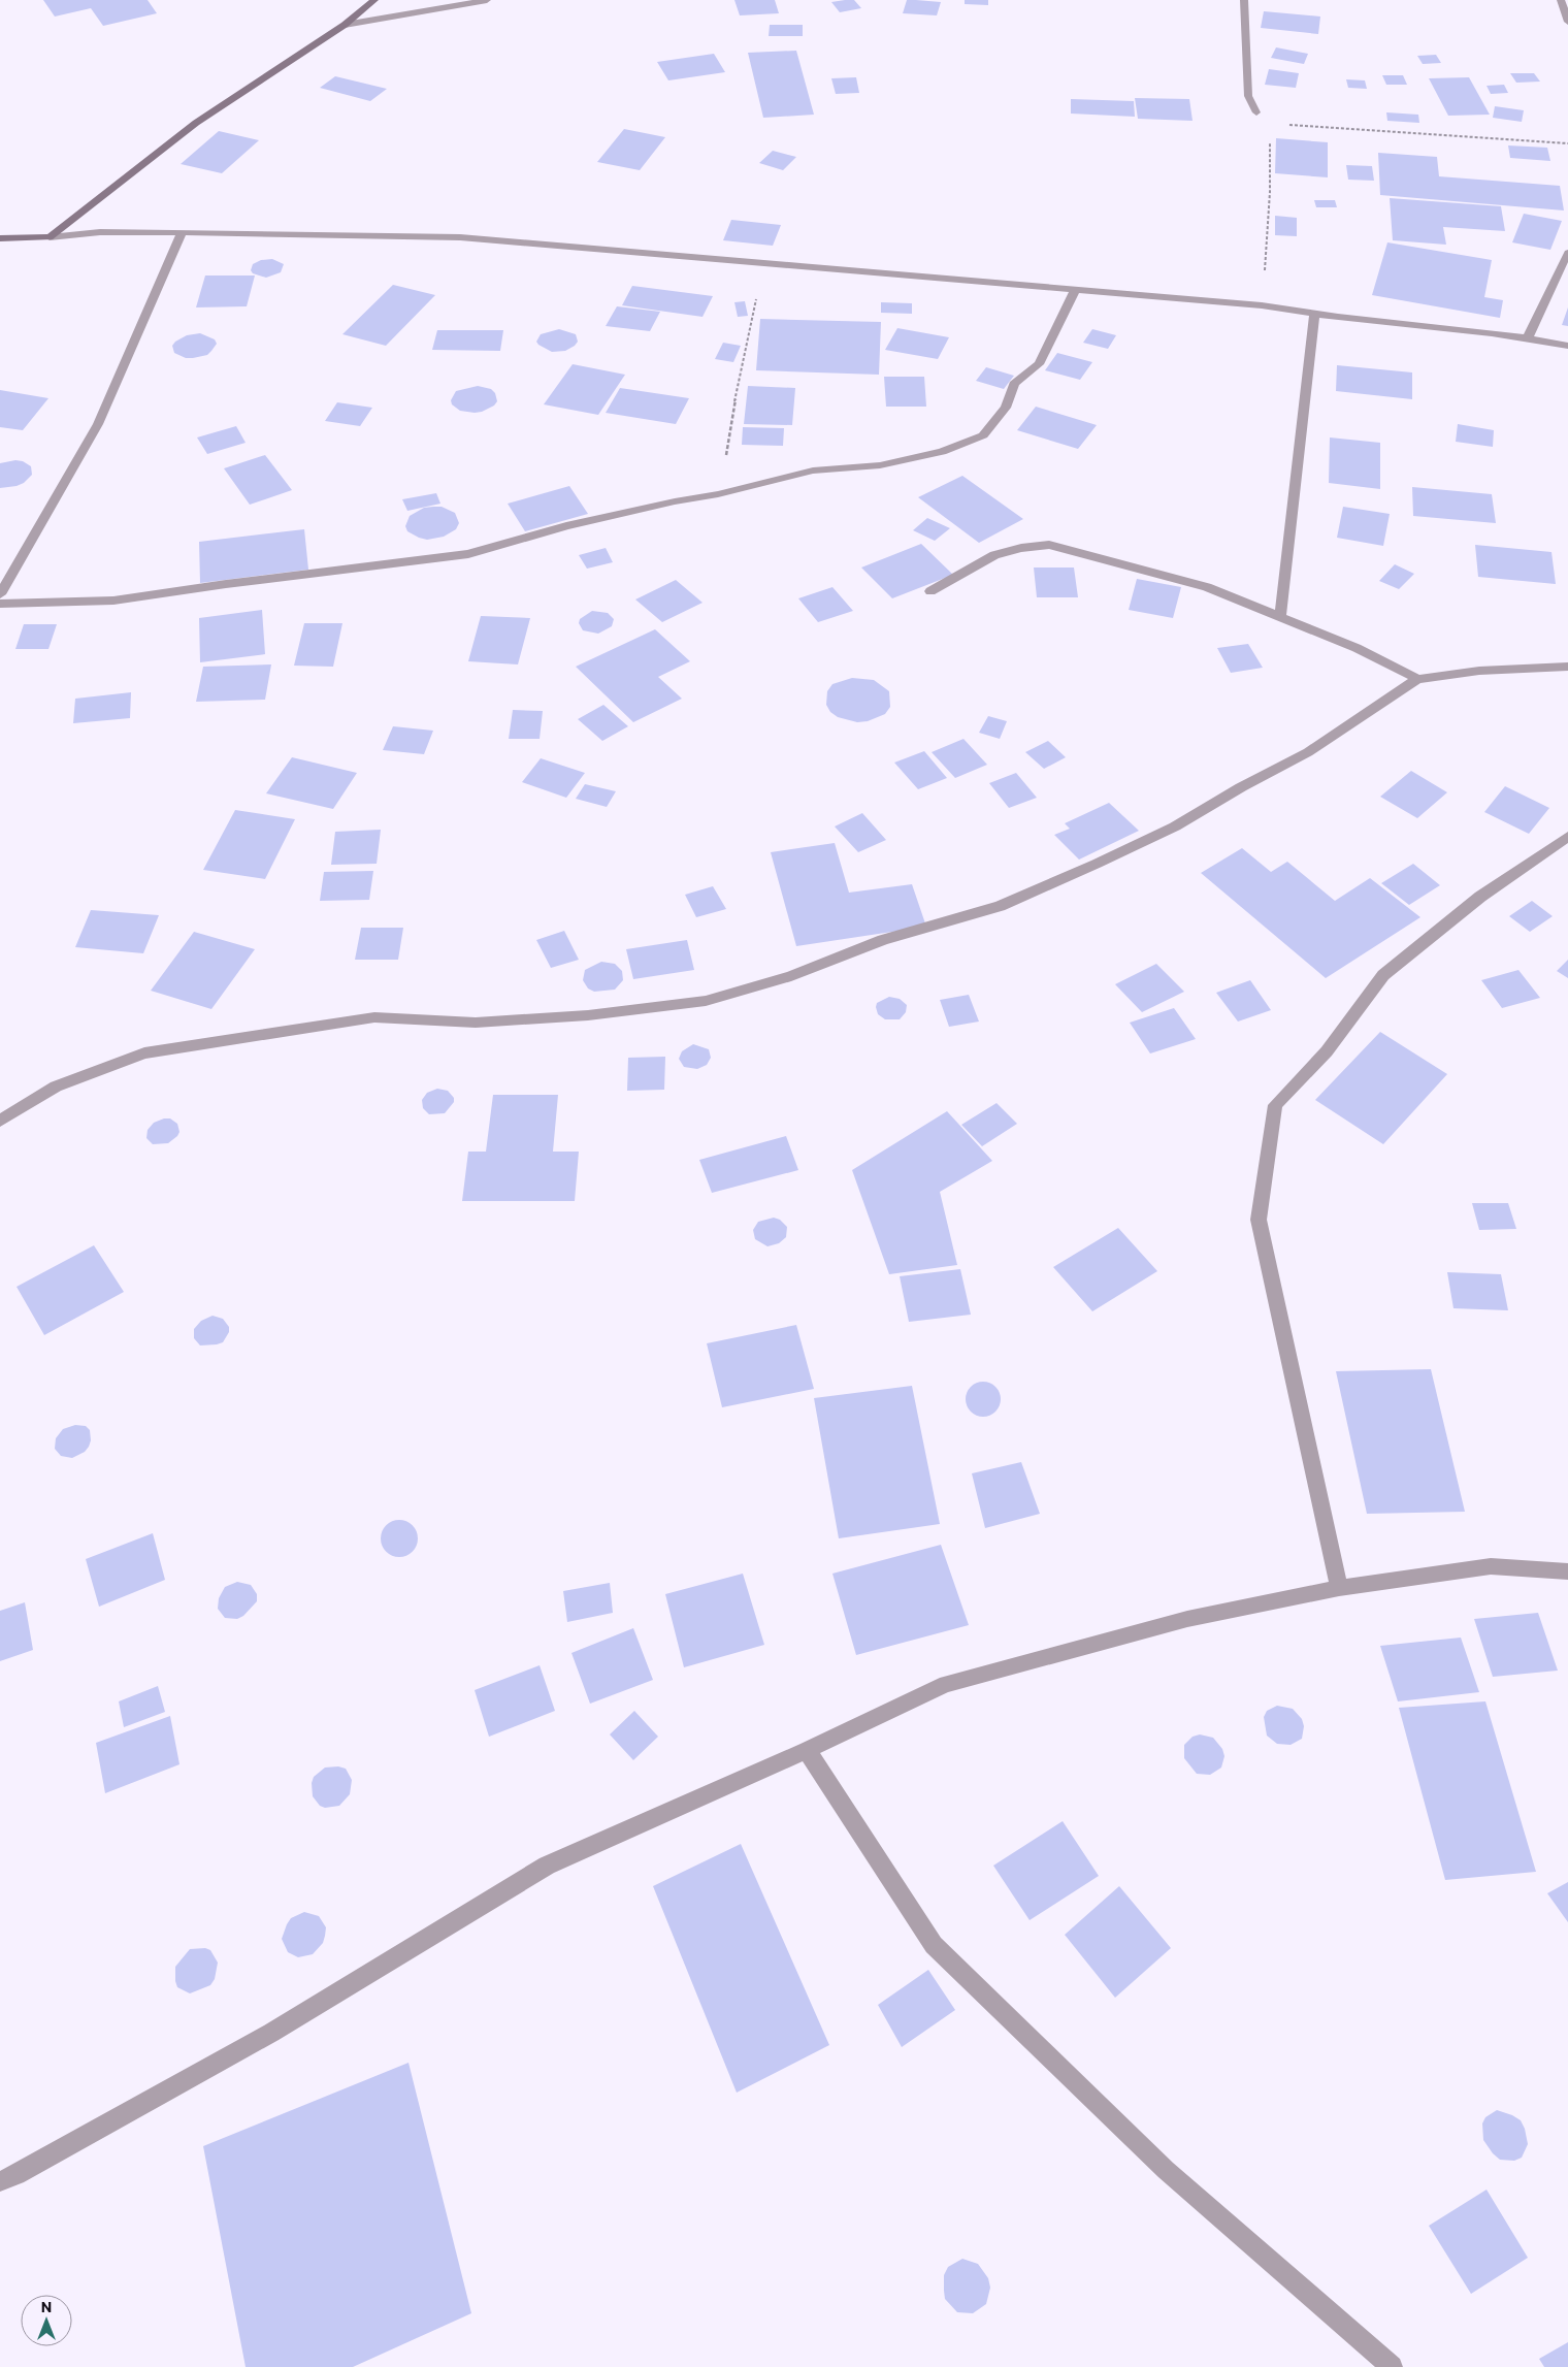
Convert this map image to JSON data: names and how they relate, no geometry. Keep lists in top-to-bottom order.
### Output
{
  "north": "top"
}
